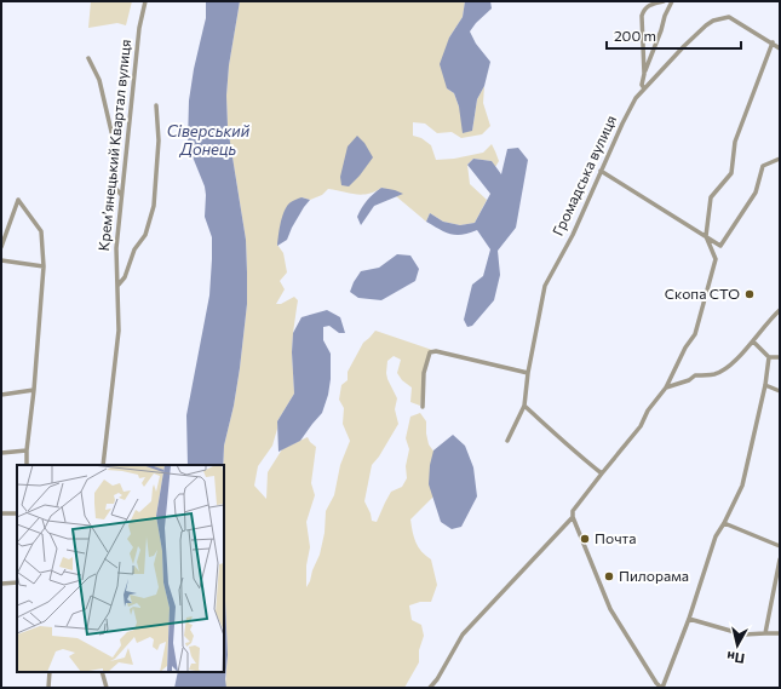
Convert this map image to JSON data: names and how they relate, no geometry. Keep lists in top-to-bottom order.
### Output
{
  "streets": {
    "street": ["Крем’янецький Квартал вулиця", "Громадська вулиця"]
  },
  "water": ["Сіверський Донець"],
  "places": ["Скопа СТО", "Почта", "Пилорама"],
  "scale_bar": "200 m",
  "north": "bottom"
}
